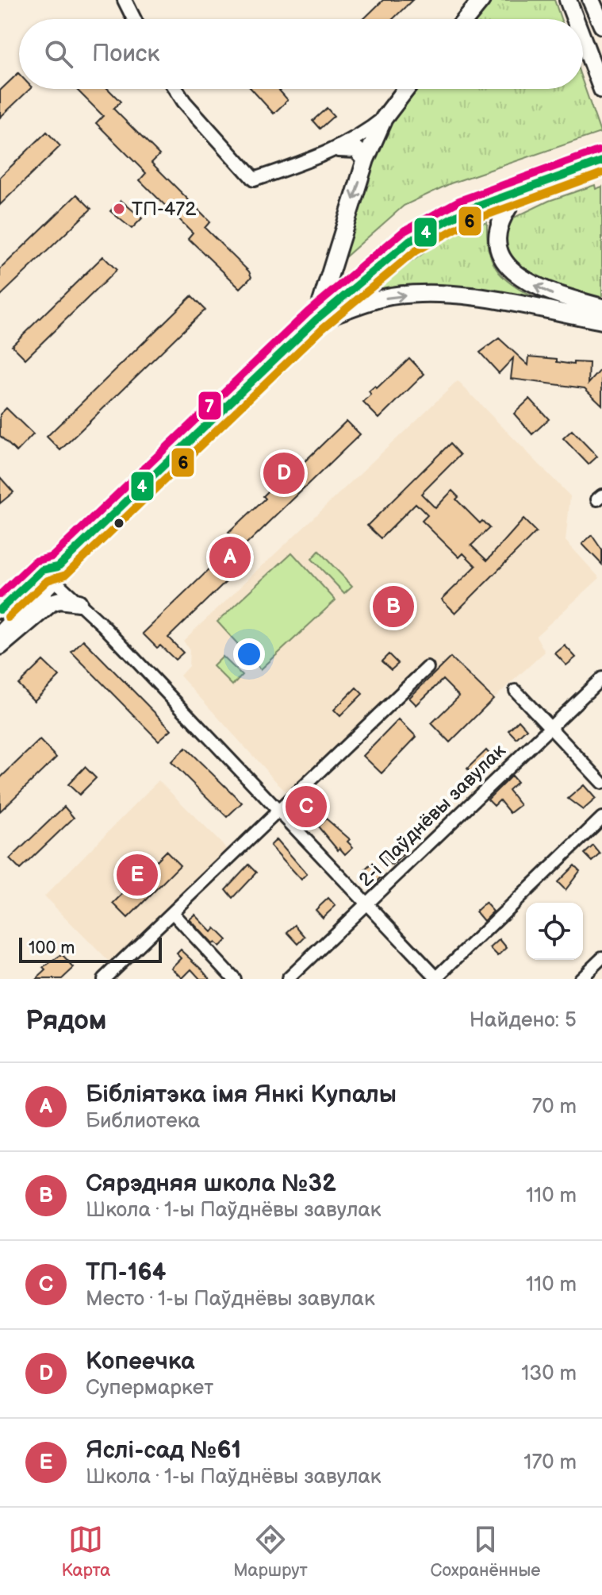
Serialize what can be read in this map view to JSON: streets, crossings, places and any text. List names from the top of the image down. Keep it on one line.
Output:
{"streets":{"street":["2-і Паўднёвы завулак"]},"places":["ТП-472"],"lines":["transit line 7","transit line 4","transit line 6"],"scale_bar":"100 m","page":{"search":"Поиск","pins":["D","A","B","C","E"],"scale":"100 m","heading":["Рядом","Найдено: 5"],"list":[{"mark":"A","name":"Бібліятэка імя Янкі Купалы","note":"Библиотека","value":"70 m"},{"mark":"B","name":"Сярэдняя школа №32","note":"Школа · 1-ы Паўднёвы завулак","value":"110 m"},{"mark":"C","name":"ТП-164","note":"Место · 1-ы Паўднёвы завулак","value":"110 m"},{"mark":"D","name":"Копеечка","note":"Супермаркет","value":"130 m"},{"mark":"E","name":"Яслі-сад №61","note":"Школа · 1-ы Паўднёвы завулак","value":"170 m"}],"nav":["Карта","Маршрут","Сохранённые"]}}
